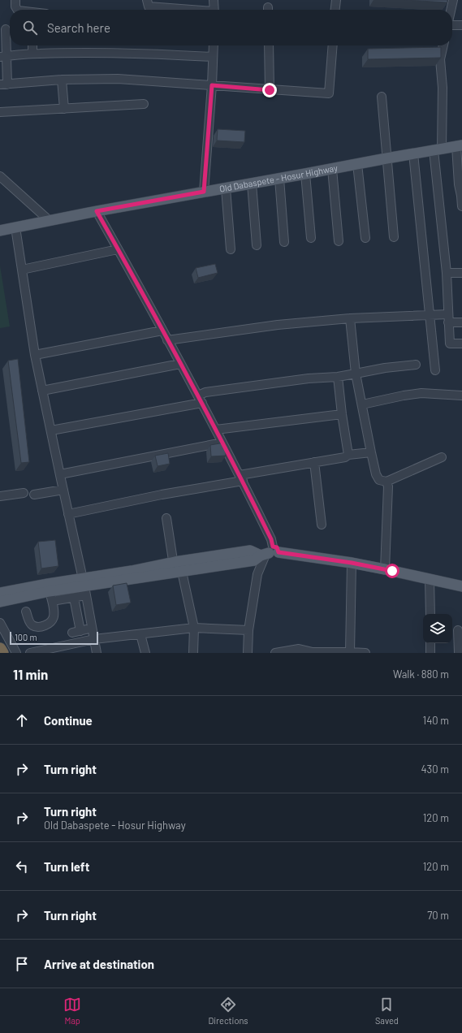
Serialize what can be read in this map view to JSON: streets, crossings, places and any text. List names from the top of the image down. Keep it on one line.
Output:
{"streets":{"main road":["Old Dabaspete - Hosur Highway"]},"scale_bar":"100 m","page":{"search":"Search here","scale":"100 m","heading":["11 min","Walk · 880 m"],"list":[["Continue","140 m"],["Turn right","430 m"],["Turn right","Old Dabaspete - Hosur Highway","120 m"],["Turn left","120 m"],["Turn right","70 m"],"Arrive at destination"],"nav":["Map","Directions","Saved"]}}
